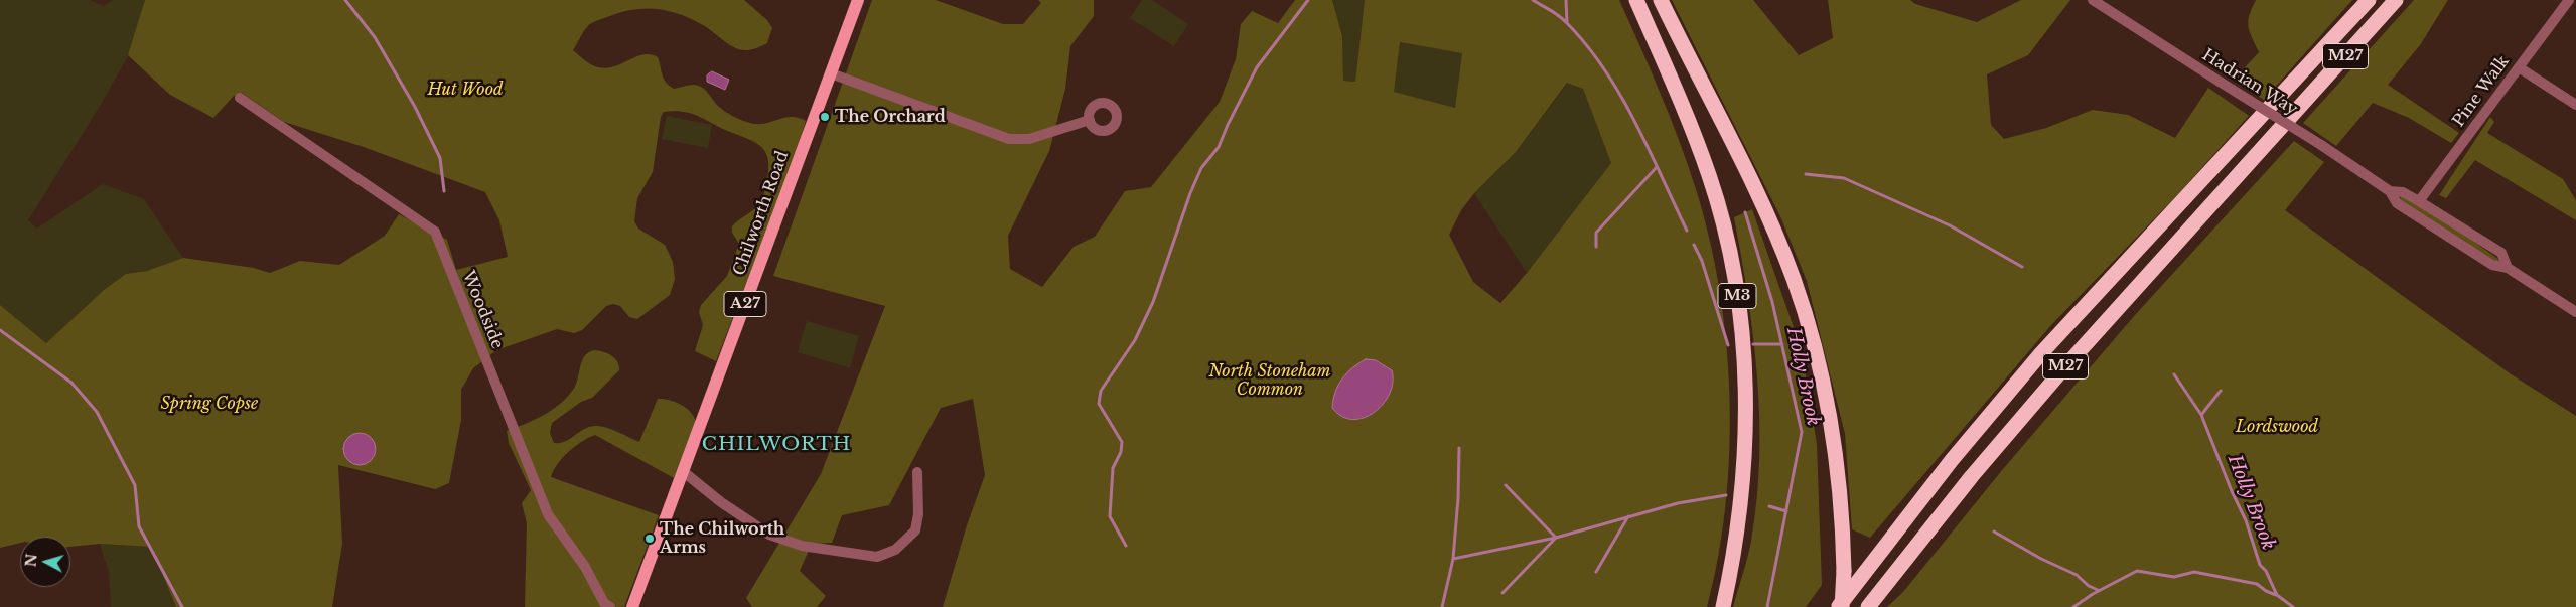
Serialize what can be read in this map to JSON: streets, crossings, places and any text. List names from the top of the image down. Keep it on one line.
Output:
{"streets":{"highway":["M27","M3"],"main road":["Chilworth Road","A27"],"street":["Hadrian Way","Pine Walk","Woodside"]},"crossings":[["Hadrian Way","Pine Walk"]],"districts":["CHILWORTH"],"water":["Holly Brook"],"parks":["Hut Wood","North Stoneham Common","Spring Copse","Lordswood"],"places":["The Orchard","The Chilworth Arms"],"north":"left"}
